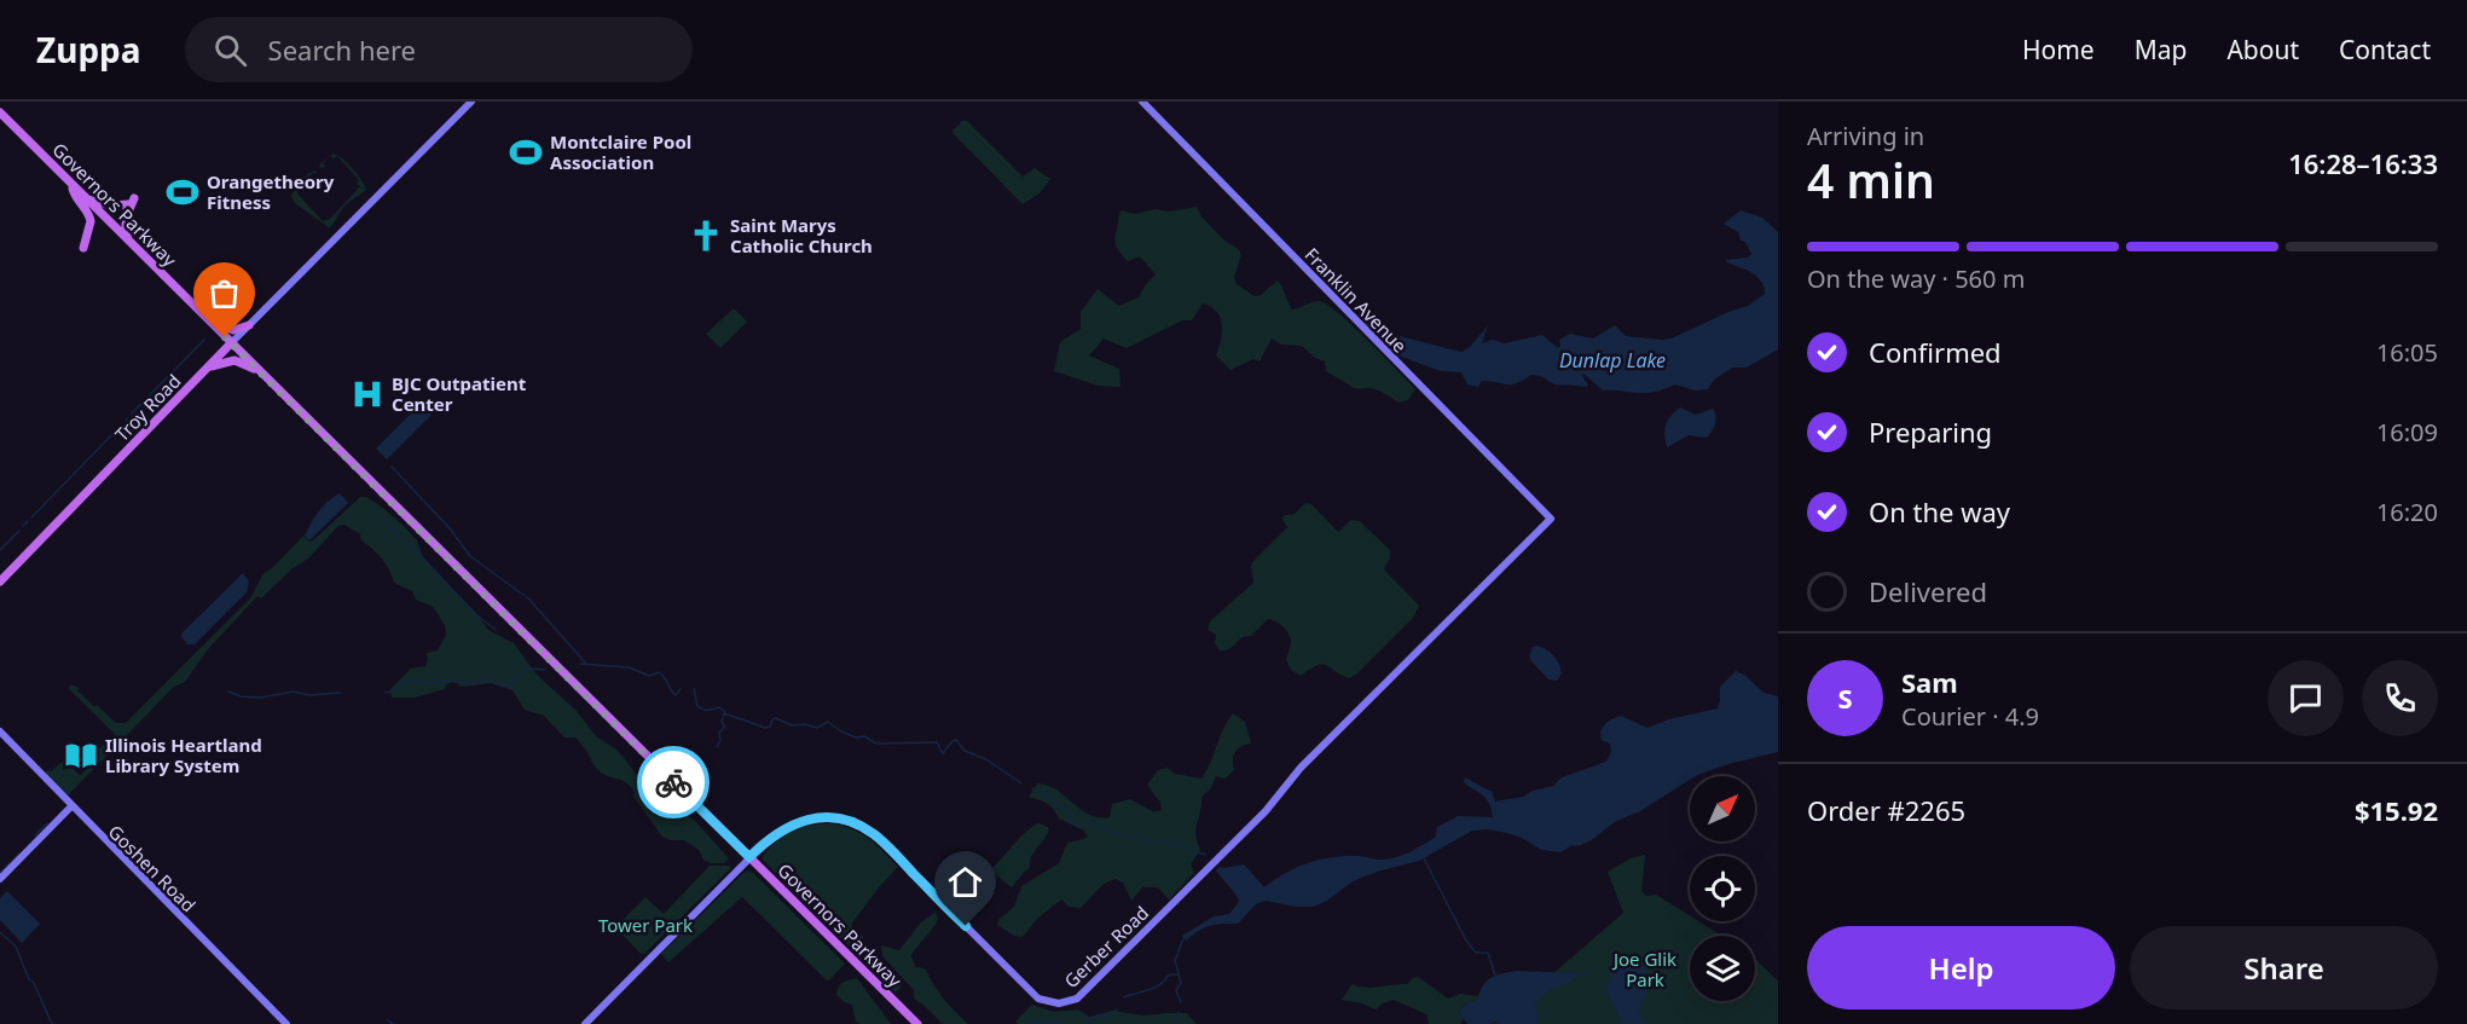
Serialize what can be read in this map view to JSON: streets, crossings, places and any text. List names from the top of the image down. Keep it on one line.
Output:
{"streets":{"main road":["Governors Parkway","Troy Road"],"street":["Franklin Avenue","Goshen Road","Gerber Road"]},"crossings":[["Governors Parkway","Troy Road"],["Governors Parkway","Gerber Road"],["Franklin Avenue","Gerber Road"]],"water":["Dunlap Lake"],"parks":["Tower Park","Joe Glik Park"],"places":{"sports":["Montclaire Pool Association","Orangetheory Fitness"],"church":["Saint Marys Catholic Church"],"hospital":["BJC Outpatient Center"],"library":["Illinois Heartland Library System"]},"north":"top right","page":{"header":"Zuppa","search":"Search here","nav":["Home","Map","About","Contact"],"heading":["4 min","Arriving in","16:28–16:33"],"panel":["Sam","Courier · 4.9","Order #2265","$15.92"],"bar":"On the way · 560 m","list":[["Confirmed","16:05"],["Preparing","16:09"],["On the way","16:20"],"Delivered"],"round":"S","buttons":["Help","Share"]}}
